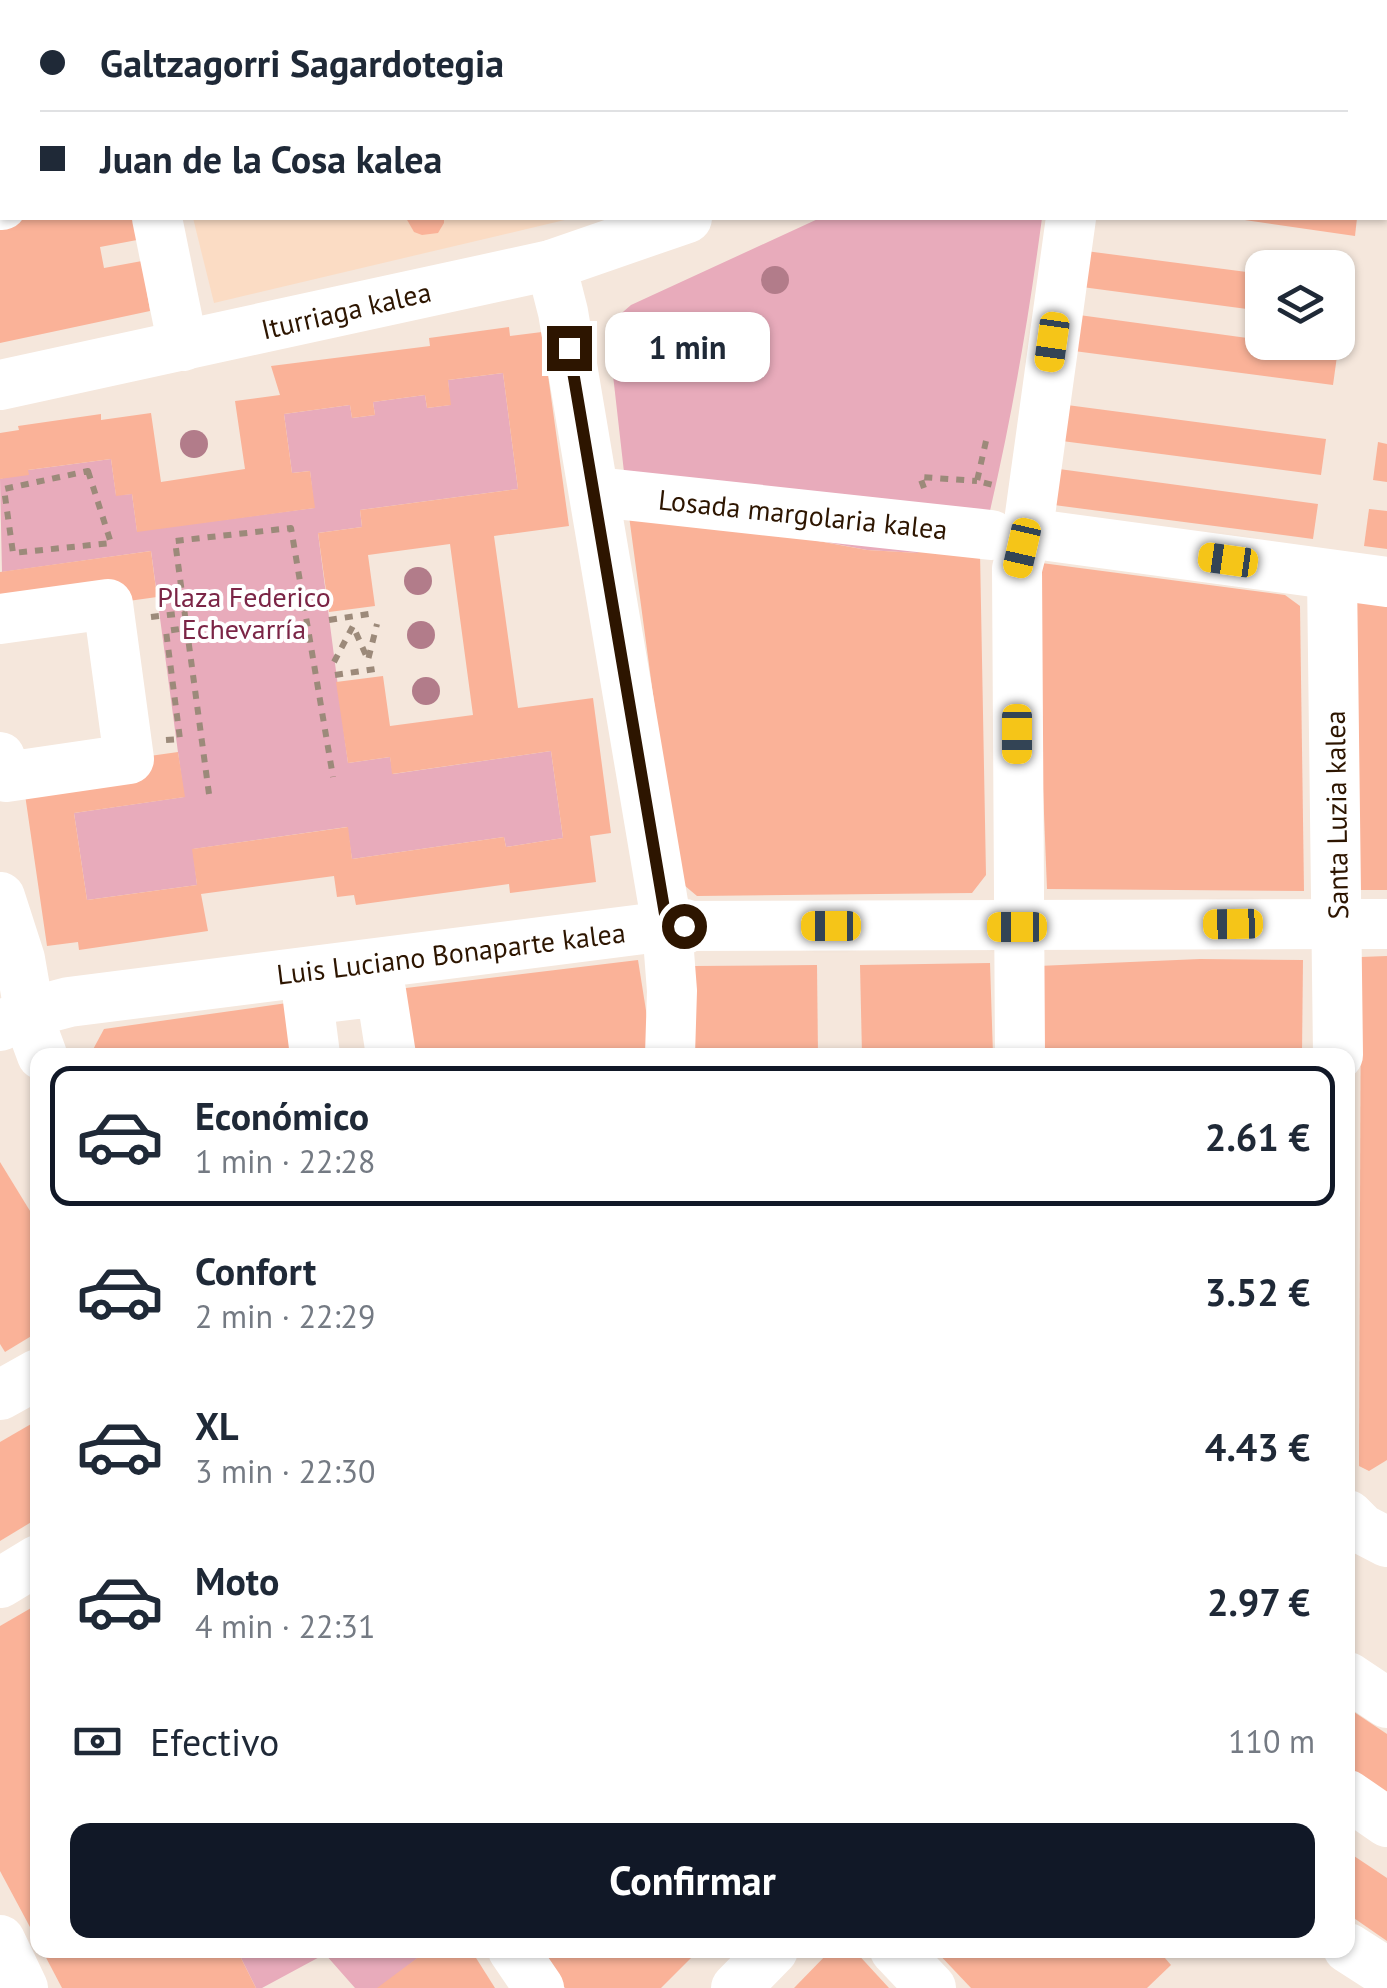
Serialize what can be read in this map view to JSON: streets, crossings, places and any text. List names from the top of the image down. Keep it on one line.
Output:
{"streets":{"street":["Iturriaga kalea","Losada margolaria kalea","Santa Luzia kalea","Luis Luciano Bonaparte kalea"]},"crossings":[["Losada margolaria kalea","Santa Luzia kalea"],["Santa Luzia kalea","Luis Luciano Bonaparte kalea"]],"parks":["Plaza Federico Echevarría"],"page":{"banner":["Galtzagorri Sagardotegia","Juan de la Cosa kalea"],"bubble":"1 min","list":[{"name":"Económico","note":"1 min · 22:28","value":"2.61 €"},{"name":"Confort","note":"2 min · 22:29","value":"3.52 €"},{"name":"XL","note":"3 min · 22:30","value":"4.43 €"},{"name":"Moto","note":"4 min · 22:31","value":"2.97 €"}],"pay":["Efectivo","110 m"],"buttons":"Confirmar"}}
